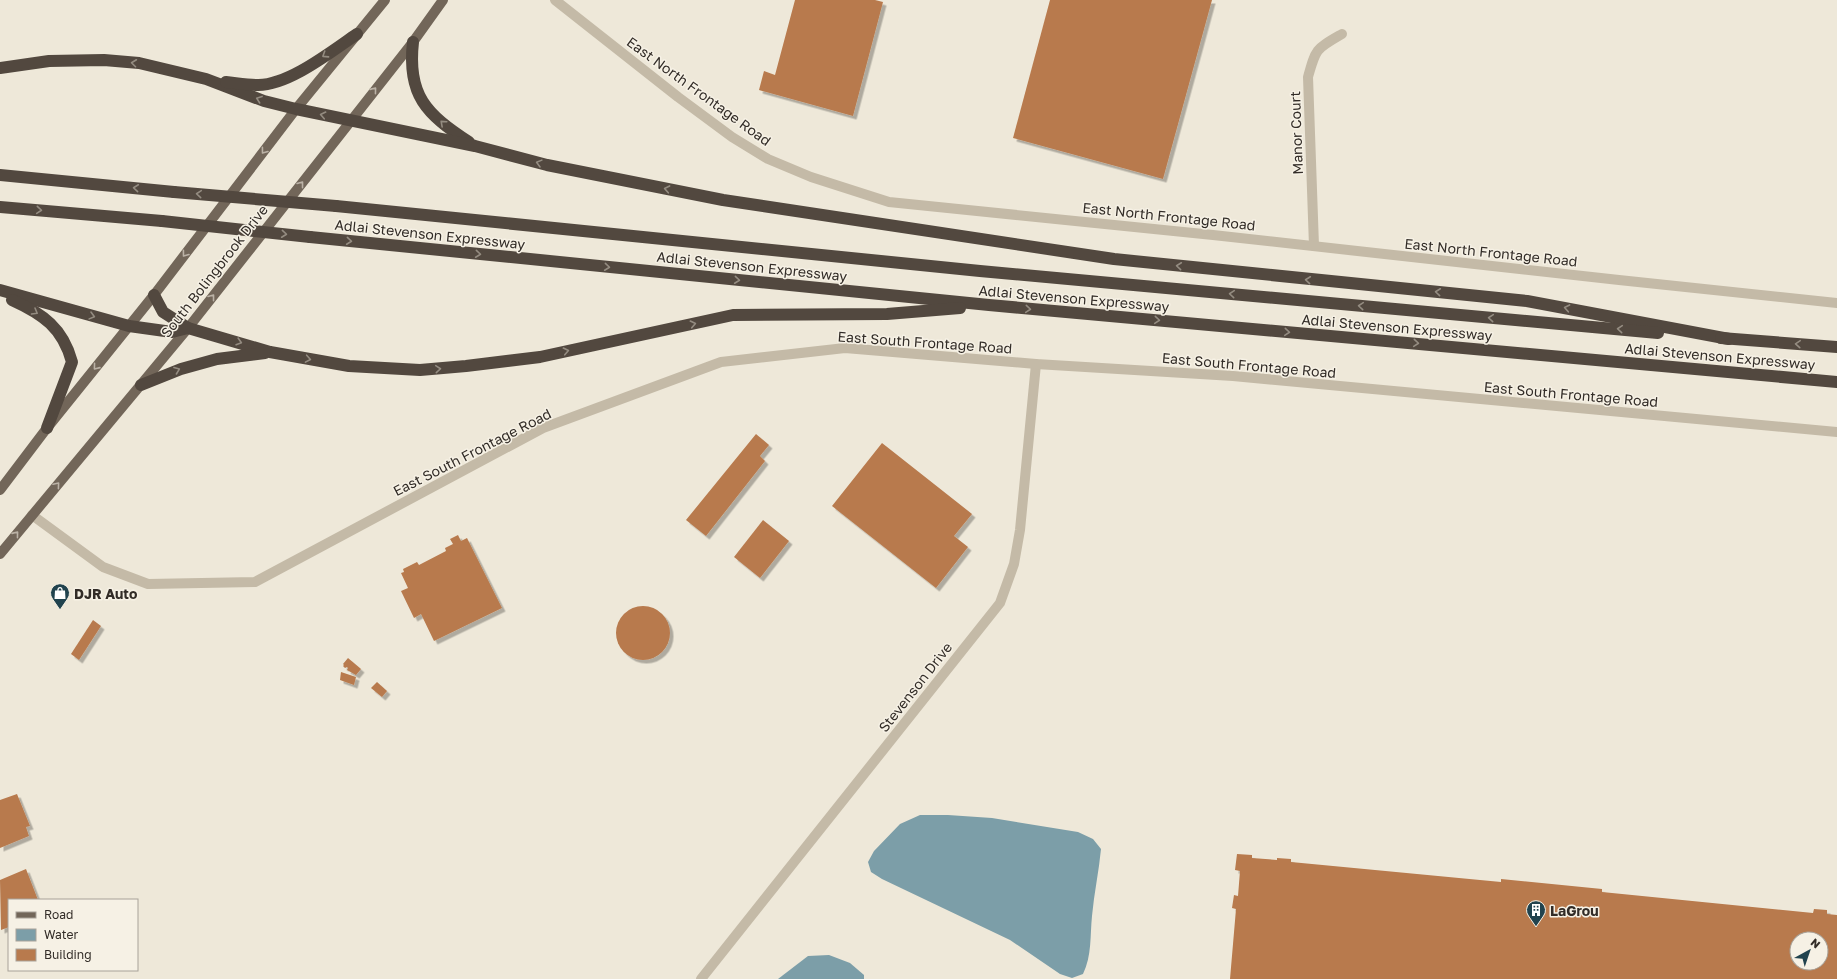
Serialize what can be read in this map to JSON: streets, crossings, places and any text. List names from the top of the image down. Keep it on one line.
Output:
{"streets":{"highway":["Adlai Stevenson Expressway"],"main road":["South Bolingbrook Drive"],"street":["East North Frontage Road","Manor Court","East South Frontage Road","Stevenson Drive"]},"crossings":[["East North Frontage Road","Manor Court"],["South Bolingbrook Drive","East South Frontage Road"],["East South Frontage Road","Stevenson Drive"]],"places":{"shop":["DJR Auto"],"building":["LaGrou"]},"legend":["Road","Water","Building"],"north":"top right"}
